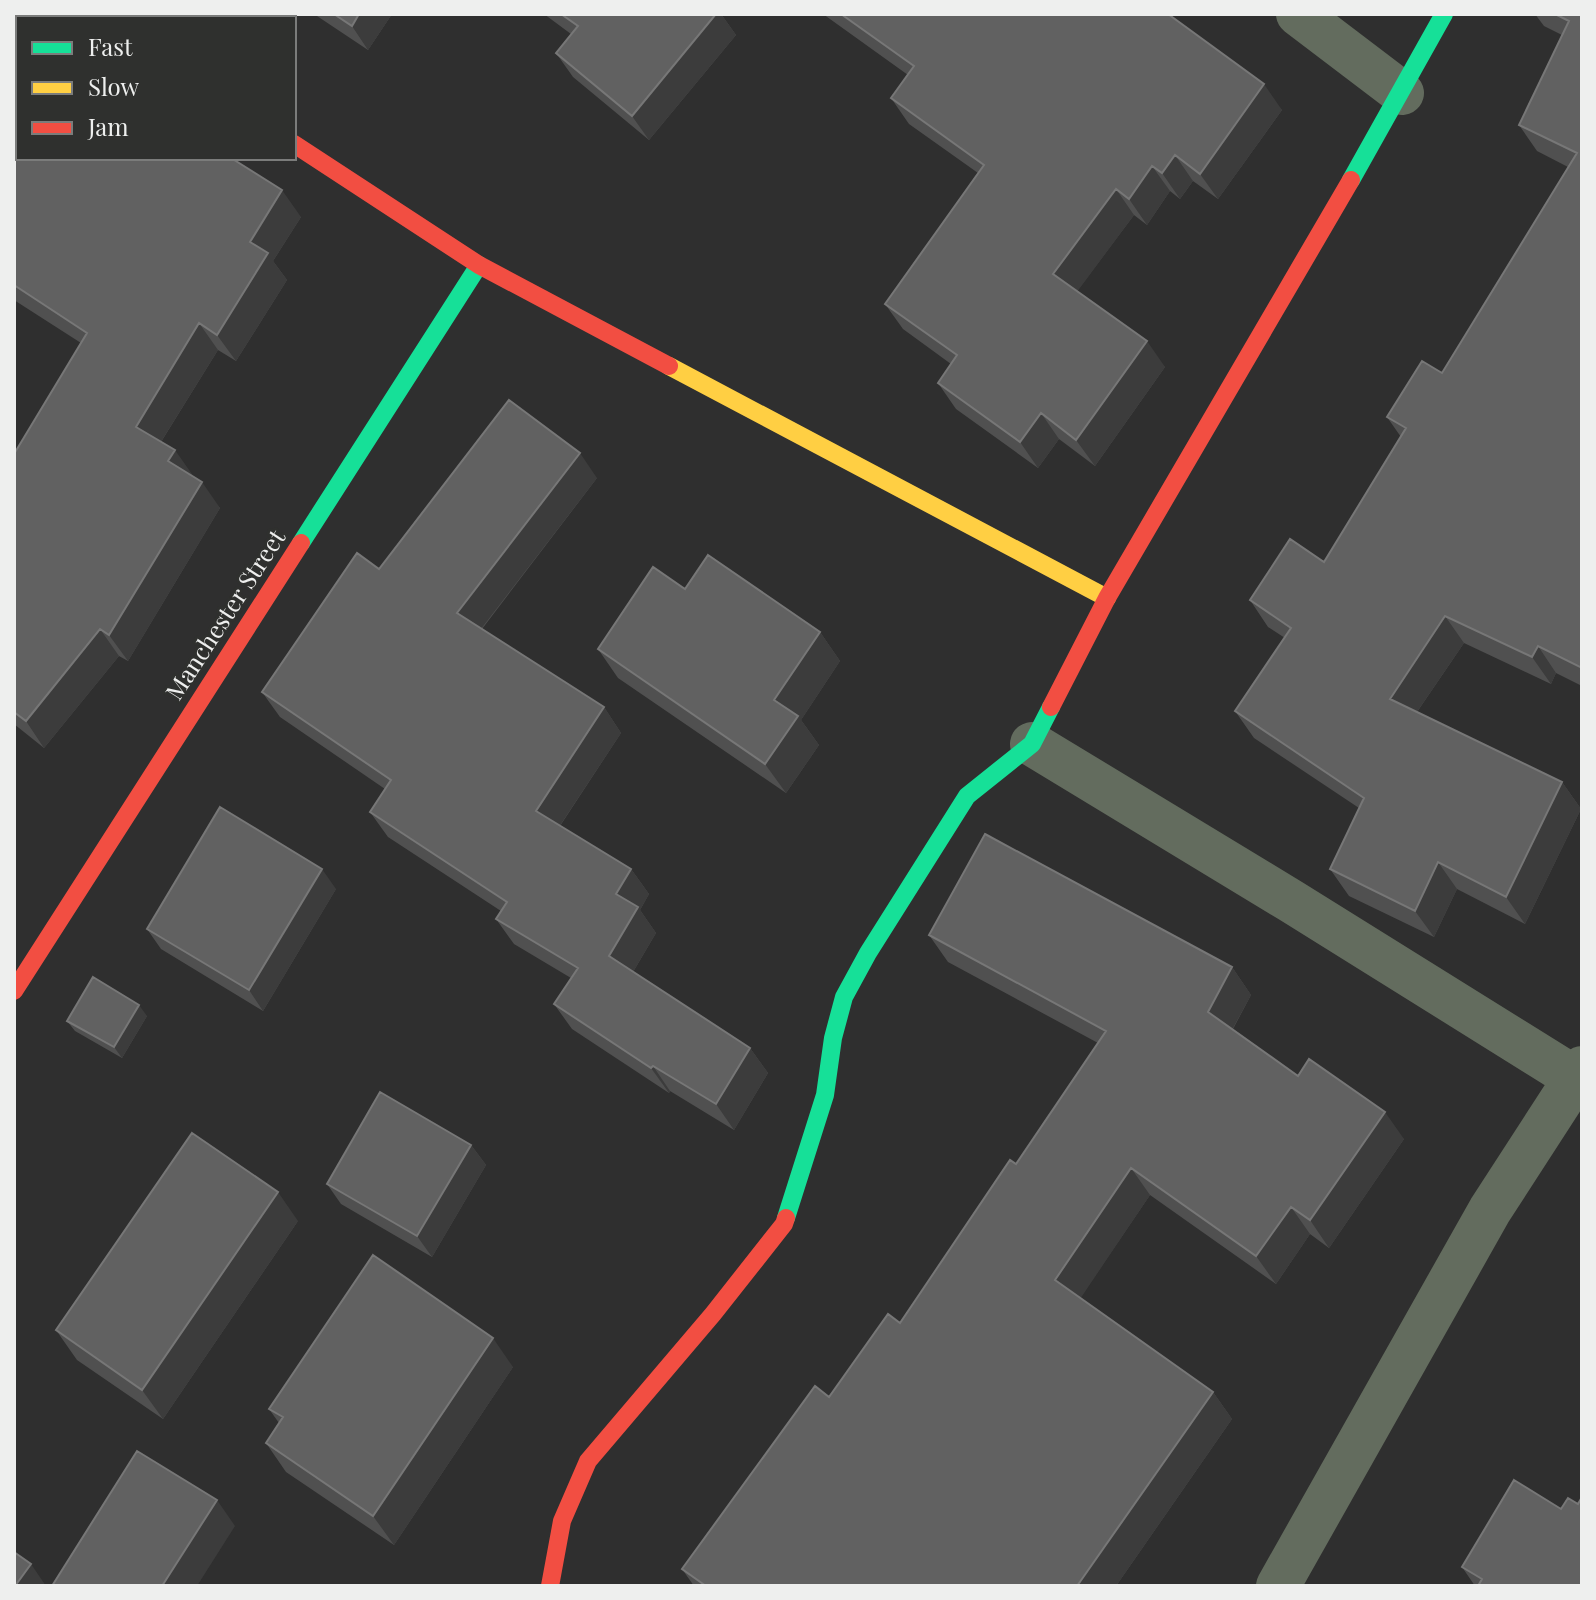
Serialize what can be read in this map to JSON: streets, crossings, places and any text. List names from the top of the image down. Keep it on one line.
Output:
{"streets":{"street":["Manchester Street"]},"legend":["Fast","Slow","Jam"]}
